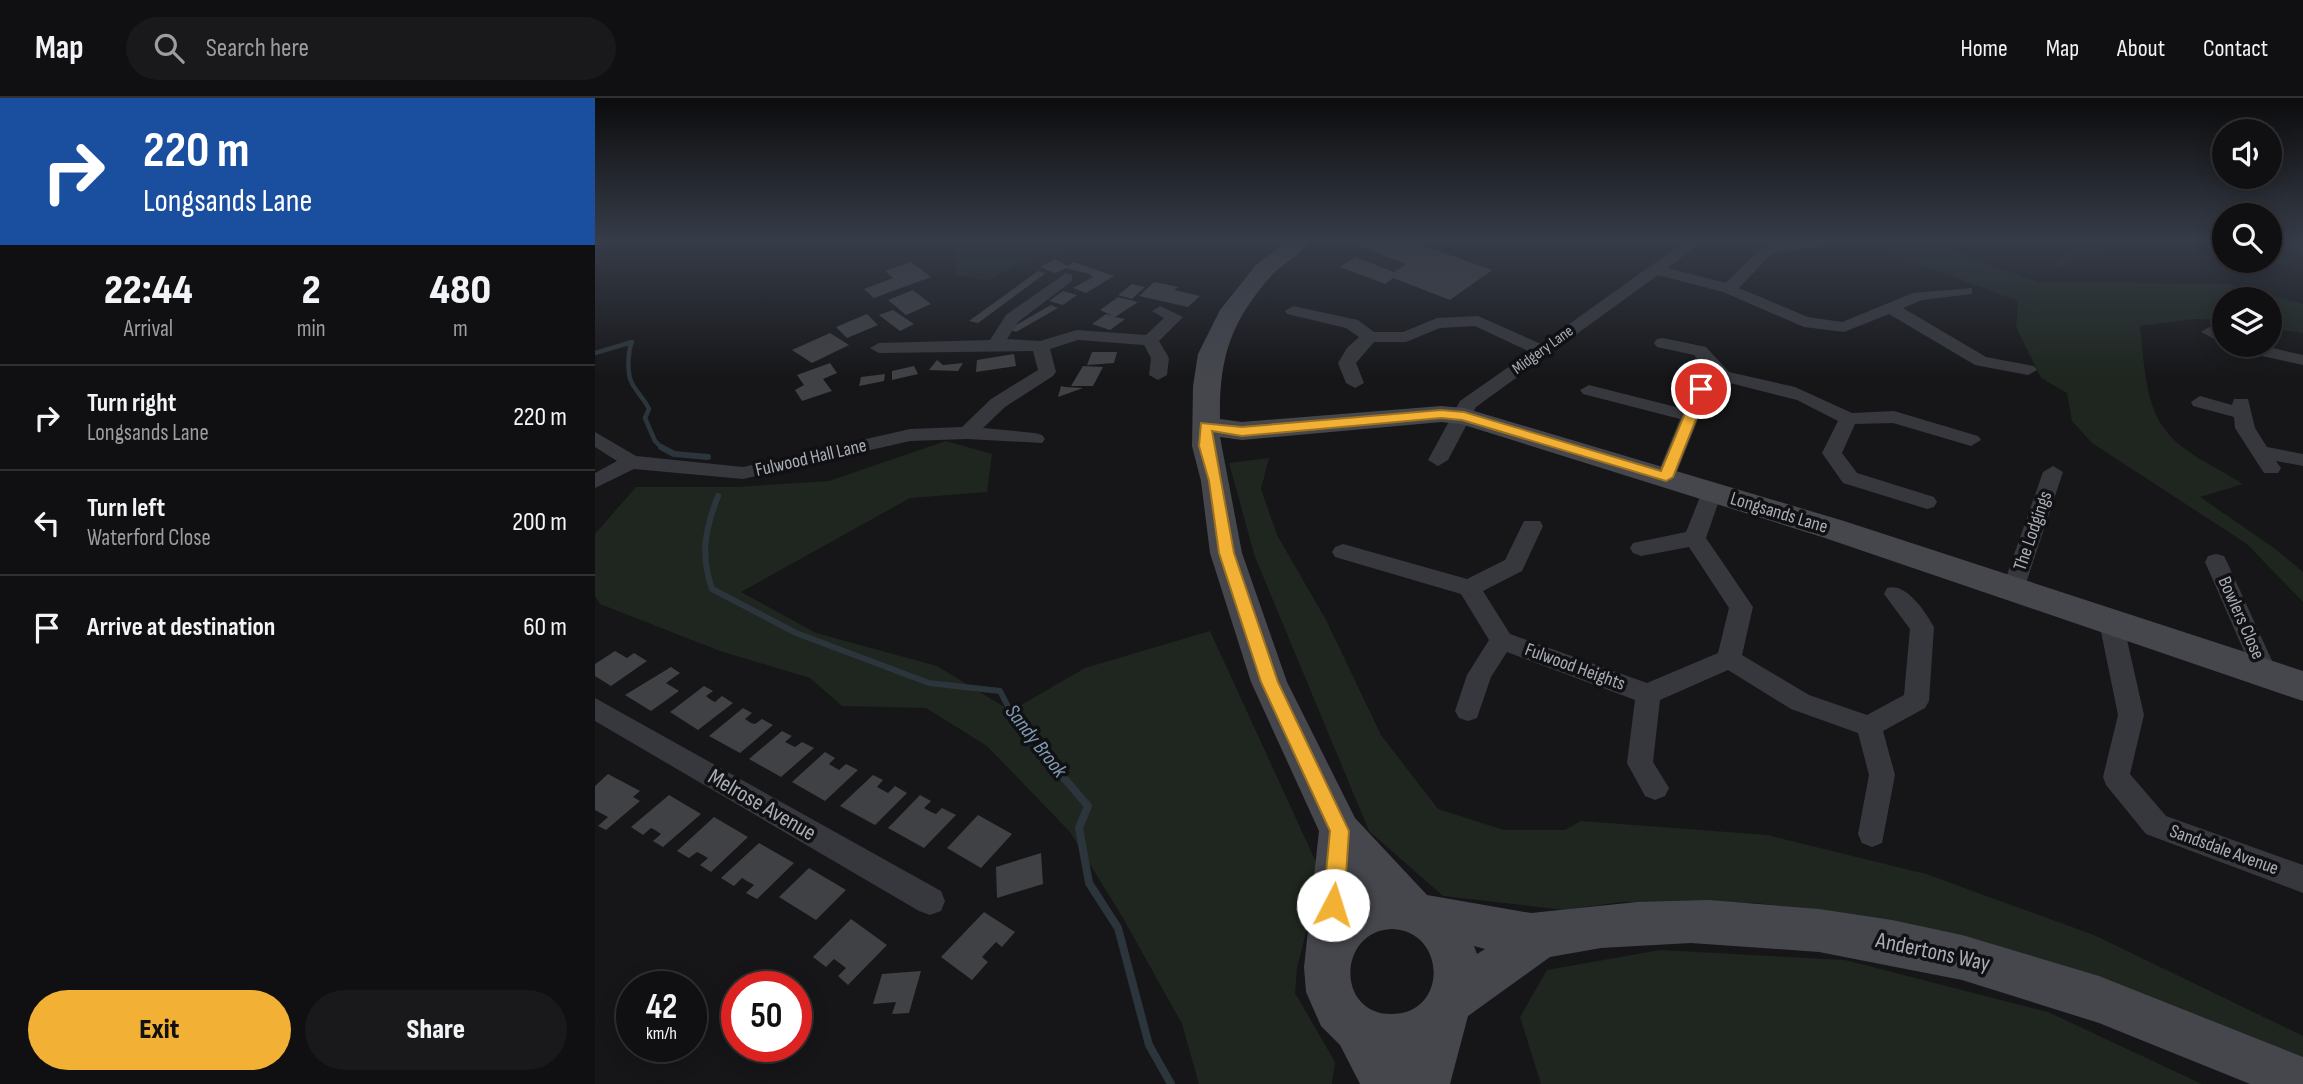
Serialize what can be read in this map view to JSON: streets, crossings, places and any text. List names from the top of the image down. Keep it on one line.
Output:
{"streets":{"main road":["Longsands Lane","Andertons Way"],"street":["Midgery Lane","Fulwood Hall Lane","The Lodgings","Bowlers Close","Fulwood Heights","Melrose Avenue","Sandsdale Avenue"]},"crossings":[["Midgery Lane","Longsands Lane"],["Longsands Lane","The Lodgings"],["Longsands Lane","Bowlers Close"],["Longsands Lane","Sandsdale Avenue"]],"water":["Sandy Brook"],"page":{"header":"Map","search":"Search here","nav":["Home","Map","About","Contact"],"turn":["220 m","Longsands Lane"],"eta":["22:44","Arrival","2","min","480","m"],"list":[{"name":"Turn right","note":"Longsands Lane","value":"220 m"},{"name":"Turn left","note":"Waterford Close","value":"200 m"},{"name":"Arrive at destination","value":"60 m"}],"speed":"42 km/h","limit":"50","buttons":["Exit","Share"]}}
